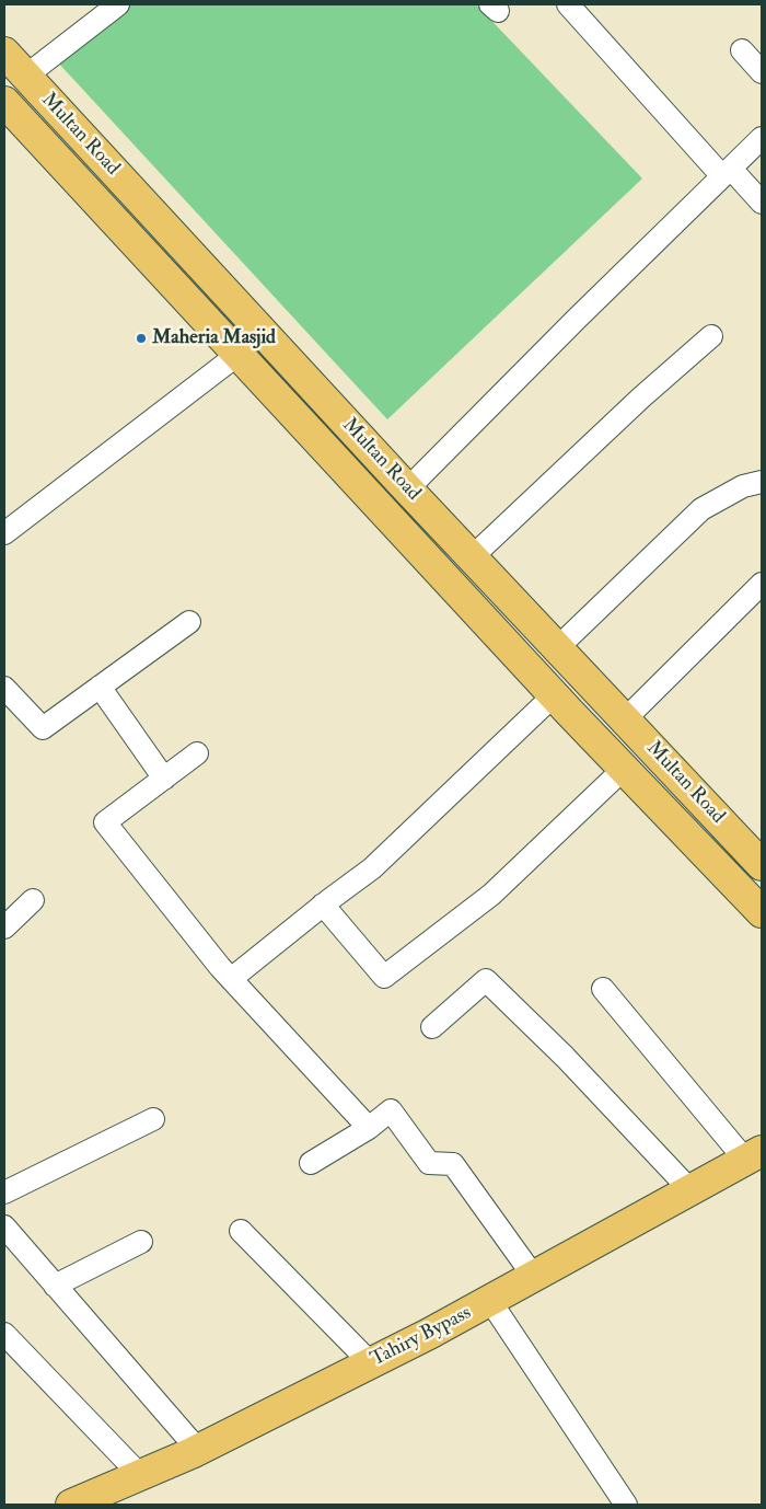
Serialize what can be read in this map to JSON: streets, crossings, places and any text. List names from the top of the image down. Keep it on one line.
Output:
{"streets":{"main road":["Multan Road","Tahiry Bypass"]},"places":["Maheria Masjid"]}
